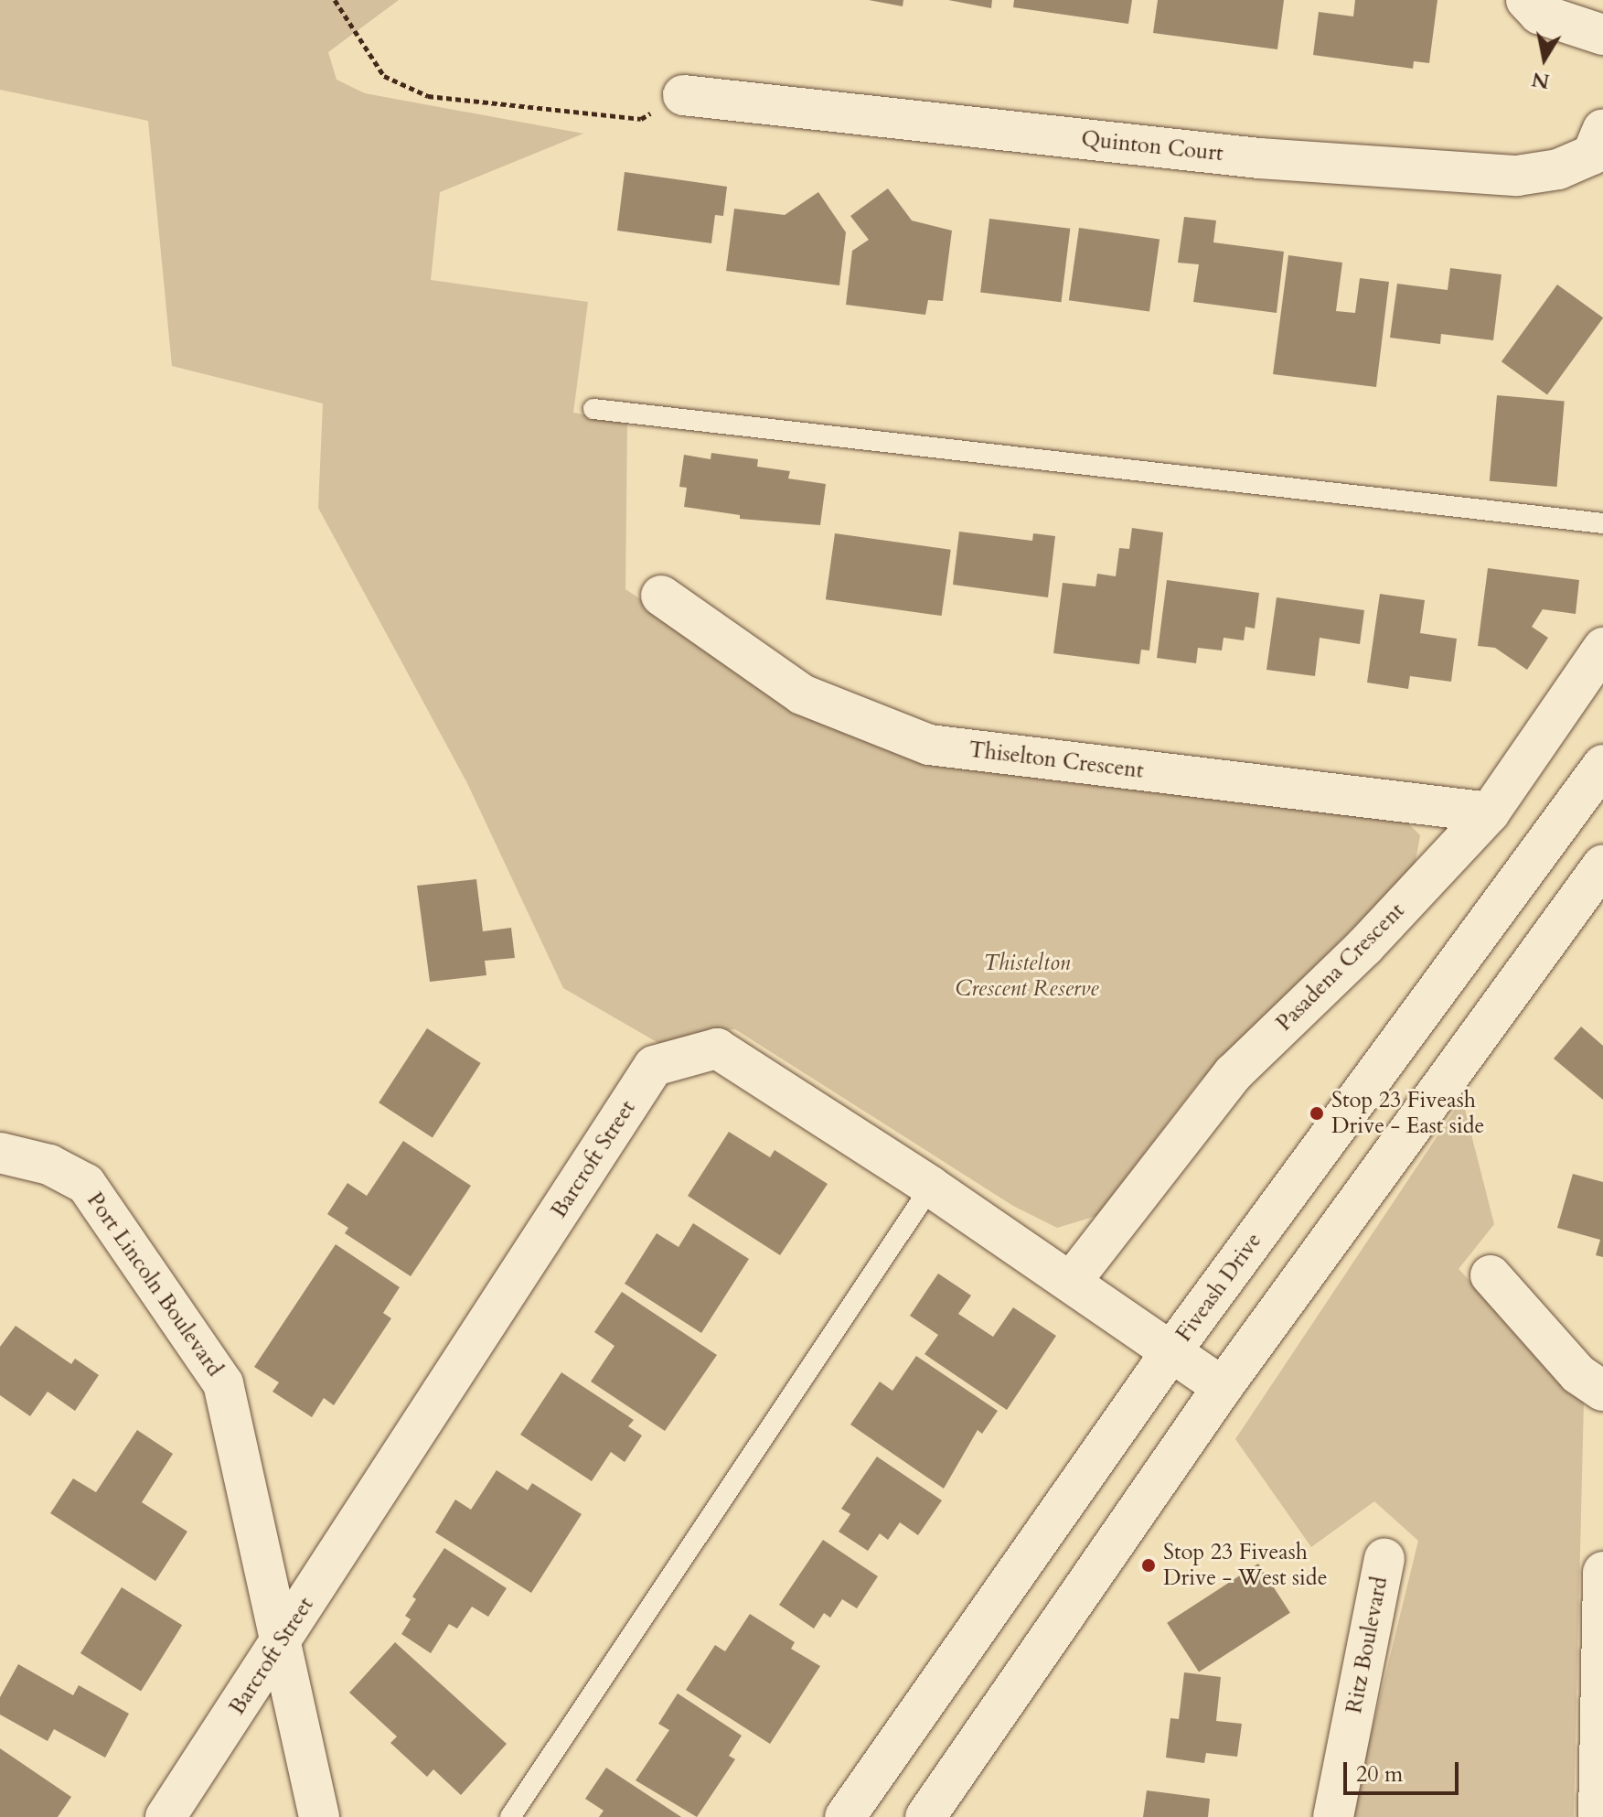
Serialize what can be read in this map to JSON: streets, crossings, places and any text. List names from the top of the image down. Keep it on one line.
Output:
{"streets":{"street":["Quinton Court","Thiselton Crescent","Pasadena Crescent","Barcroft Street","Port Lincoln Boulevard","Fiveash Drive","Ritz Boulevard"]},"crossings":[["Thiselton Crescent","Pasadena Crescent"],["Pasadena Crescent","Barcroft Street"],["Barcroft Street","Port Lincoln Boulevard"],["Barcroft Street","Fiveash Drive"]],"parks":["Thistelton Crescent Reserve"],"places":["Stop 23 Fiveash Drive - East side","Stop 23 Fiveash Drive - West side"],"scale_bar":"20 m","north":"bottom"}
